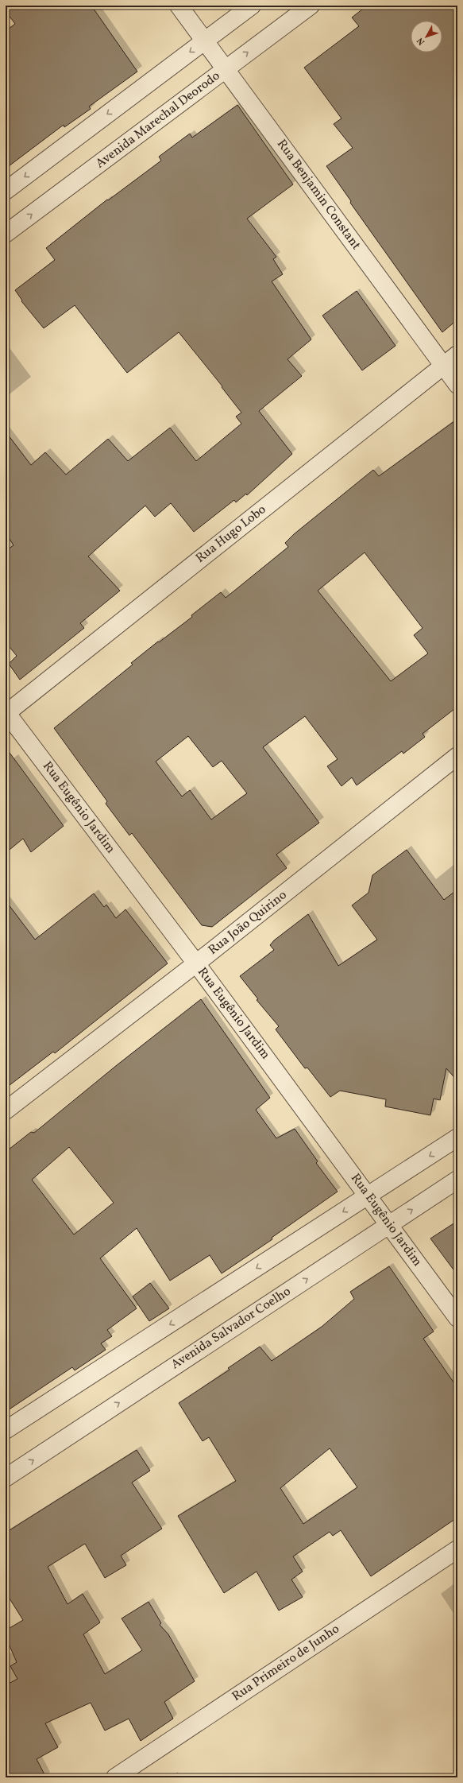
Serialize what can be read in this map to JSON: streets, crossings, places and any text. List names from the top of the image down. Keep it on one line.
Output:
{"streets":{"street":["Avenida Marechal Deorodo","Rua Benjamin Constant","Rua Hugo Lobo","Rua Eugênio Jardim","Rua João Quirino","Avenida Salvador Coelho","Rua Primeiro de Junho"]},"crossings":[["Avenida Marechal Deorodo","Rua Benjamin Constant"],["Rua Benjamin Constant","Rua Hugo Lobo"],["Rua Hugo Lobo","Rua Eugênio Jardim"],["Rua Eugênio Jardim","Rua João Quirino"],["Rua Eugênio Jardim","Avenida Salvador Coelho"]],"north":"bottom left"}
